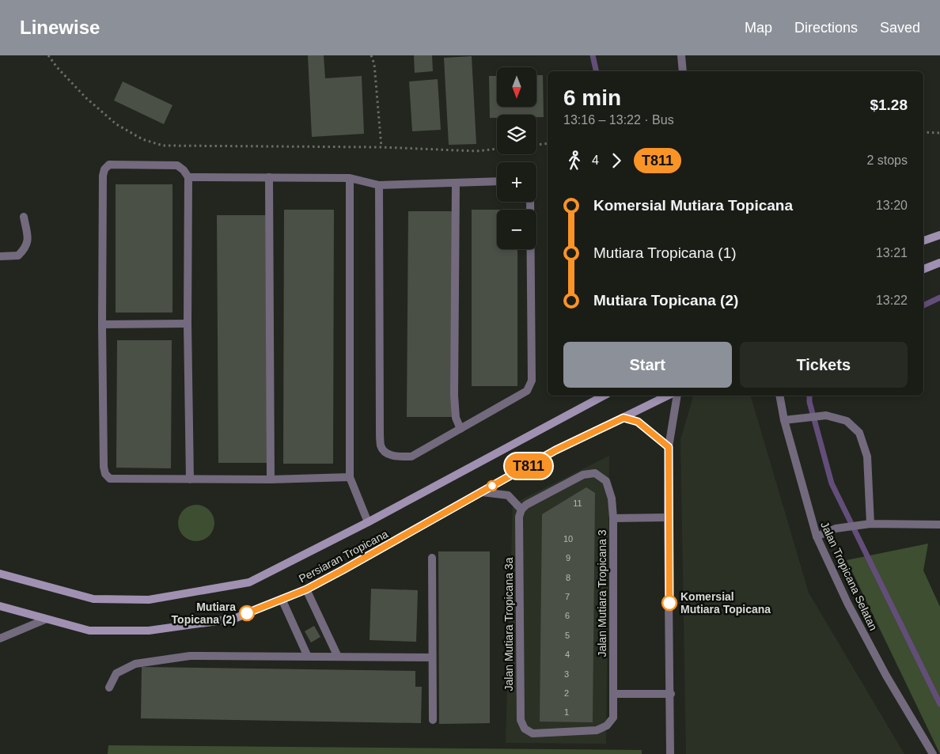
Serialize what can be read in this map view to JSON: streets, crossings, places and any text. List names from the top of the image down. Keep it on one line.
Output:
{"streets":{"main road":["Persiaran Tropicana"],"street":["Jalan Tropicana Selatan","Jalan Mutiara Tropicana 3","Jalan Mutiara Tropicana 3a"]},"crossings":[["Jalan Mutiara Tropicana 3","Jalan Mutiara Tropicana 3a"]],"places":["Komersial Mutiara Topicana","Mutiara Topicana (2)"],"lines":["bus line T811"],"house_numbers":["11","10","9","8","7","6","5","4","3","2","1"],"north":"bottom","page":{"header":"Linewise","nav":["Map","Directions","Saved"],"on_map":"T811","map_buttons":["+","−"],"heading":["6 min","13:16 – 13:22 · Bus","$1.28"],"legs":["4","T811","2 stops"],"list":[{"name":"Komersial Mutiara Topicana","value":"13:20"},{"name":"Mutiara Tropicana (1)","value":"13:21"},{"name":"Mutiara Topicana (2)","value":"13:22"}],"buttons":["Start","Tickets"]}}
